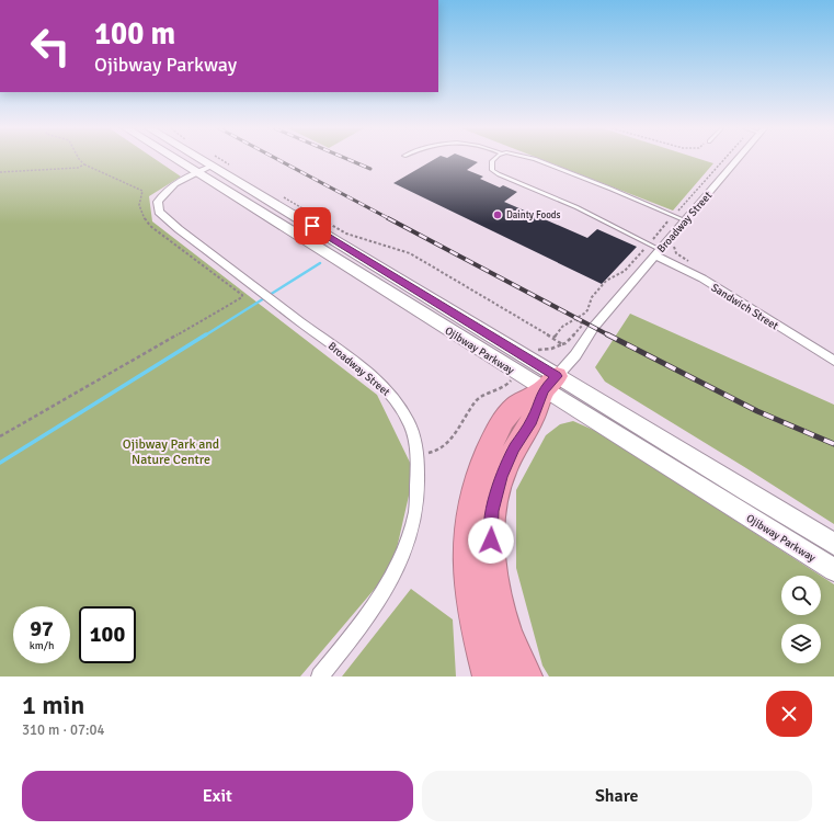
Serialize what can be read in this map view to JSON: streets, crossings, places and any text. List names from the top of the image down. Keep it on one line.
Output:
{"streets":{"main road":["Ojibway Parkway"],"street":["Broadway Street","Sandwich Street"]},"crossings":[["Broadway Street","Sandwich Street"],["Broadway Street","Ojibway Parkway"]],"parks":["Ojibway Park and Nature Centre"],"places":["Dainty Foods"],"page":{"turn":["100 m","Ojibway Parkway"],"speed":"97 km/h","limit":"100","heading":["1 min","310 m · 07:04"],"buttons":["Exit","Share"]}}
